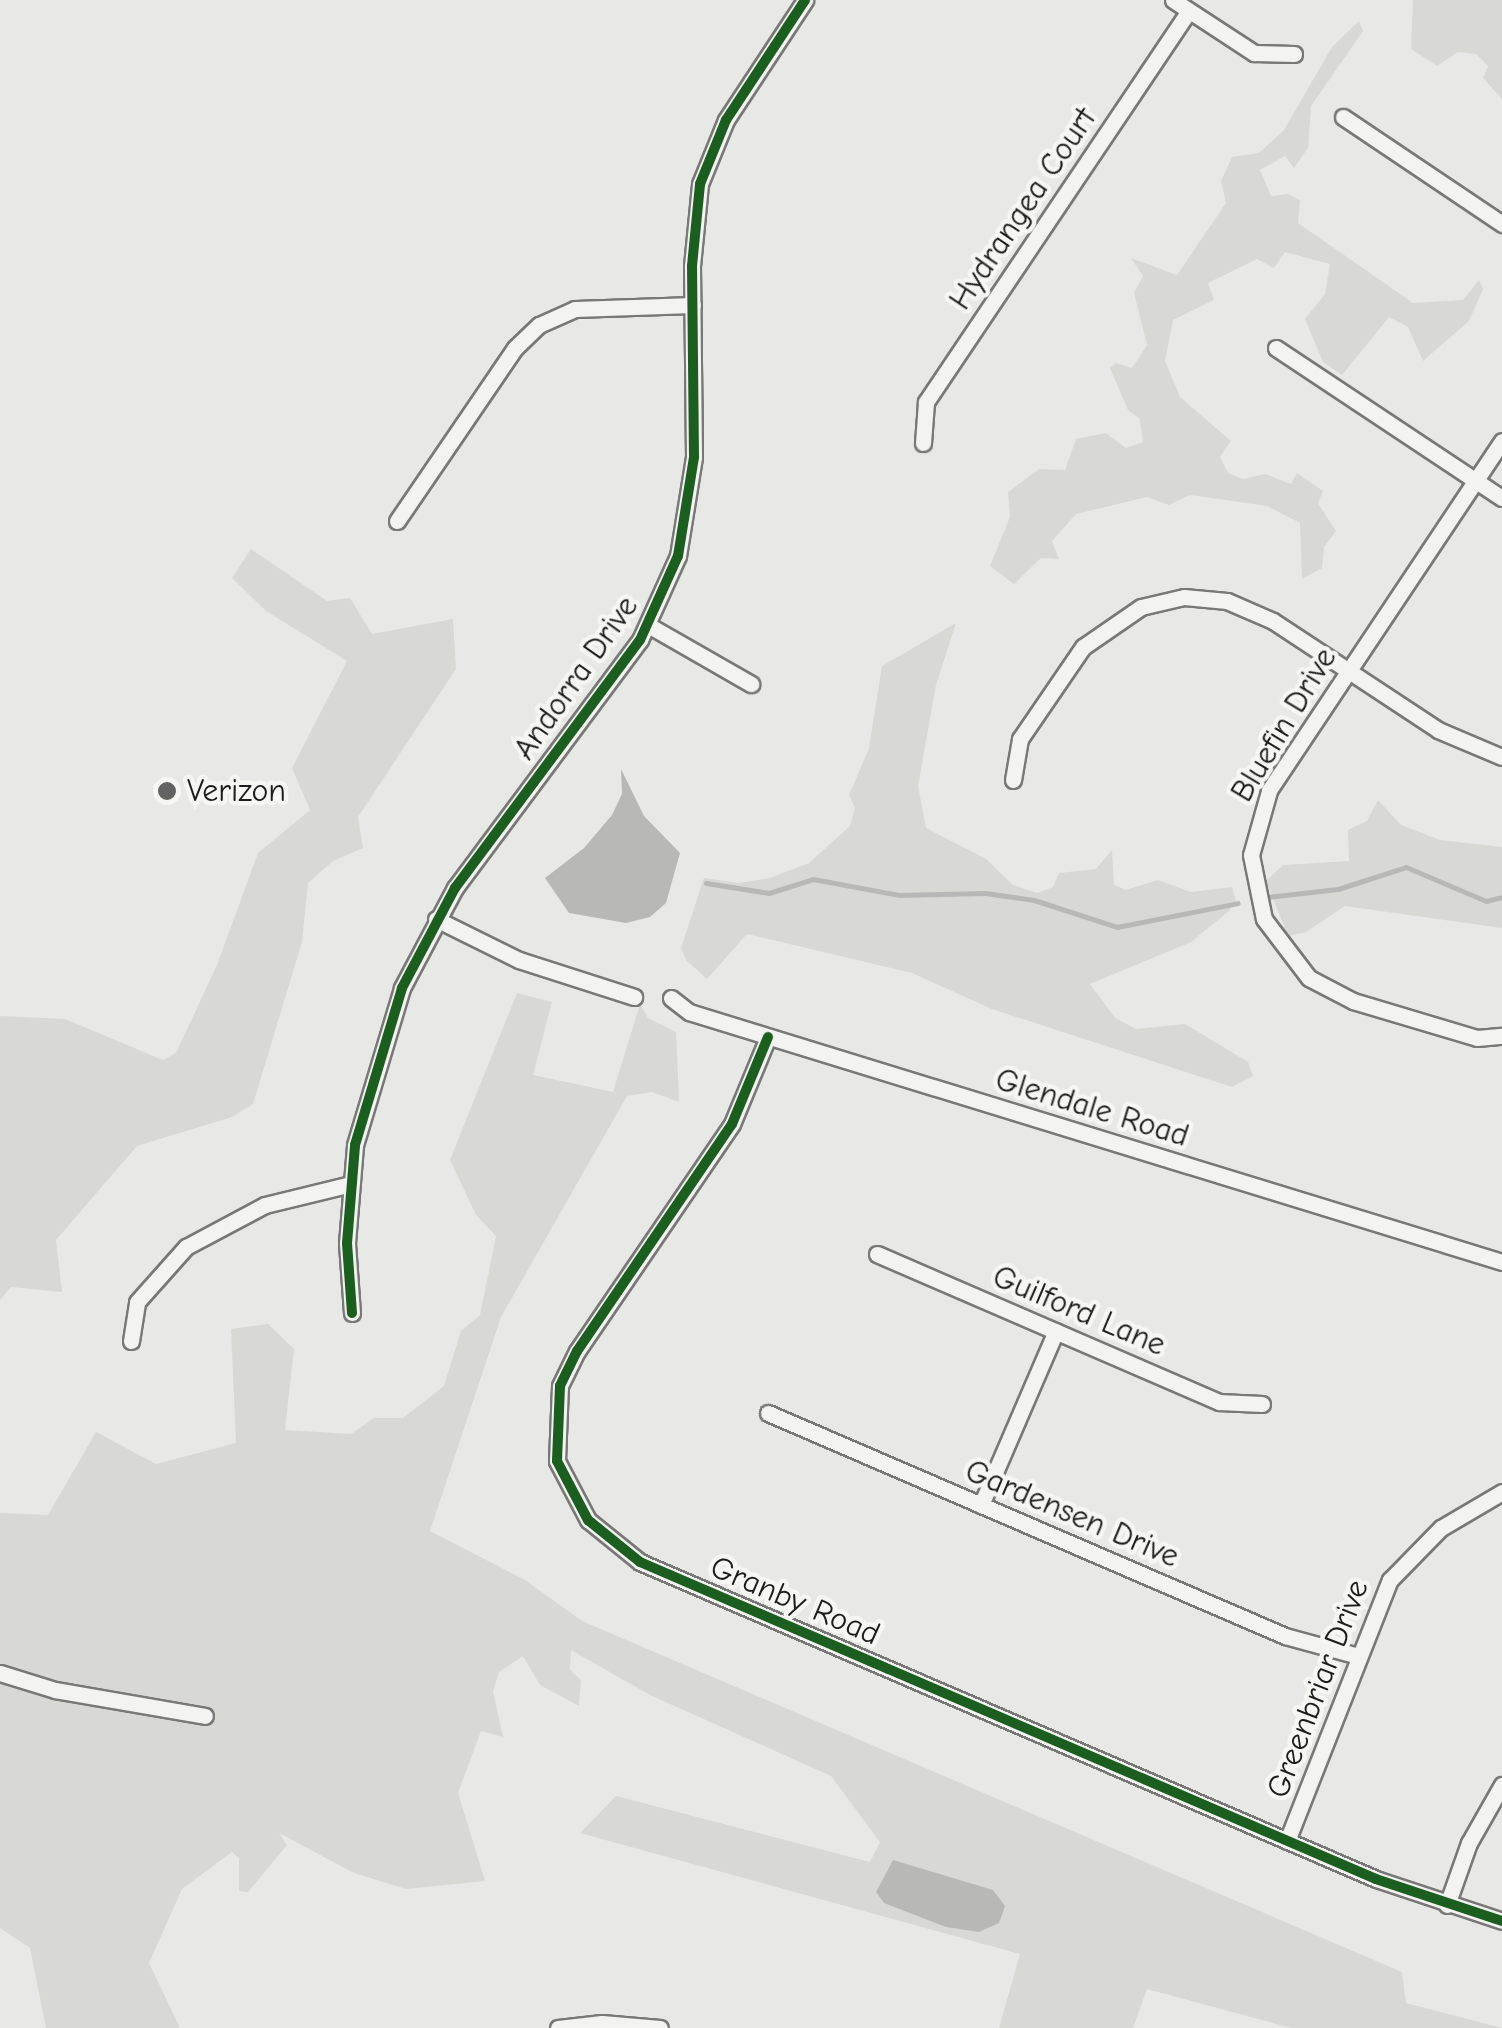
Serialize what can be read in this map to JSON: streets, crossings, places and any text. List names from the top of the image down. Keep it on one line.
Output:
{"streets":{"street":["Hydrangea Court","Andorra Drive","Bluefin Drive","Glendale Road","Guilford Lane","Gardensen Drive","Granby Road","Greenbriar Drive"]},"crossings":[["Glendale Road","Granby Road"],["Gardensen Drive","Greenbriar Drive"],["Granby Road","Greenbriar Drive"]],"places":["Verizon"]}
